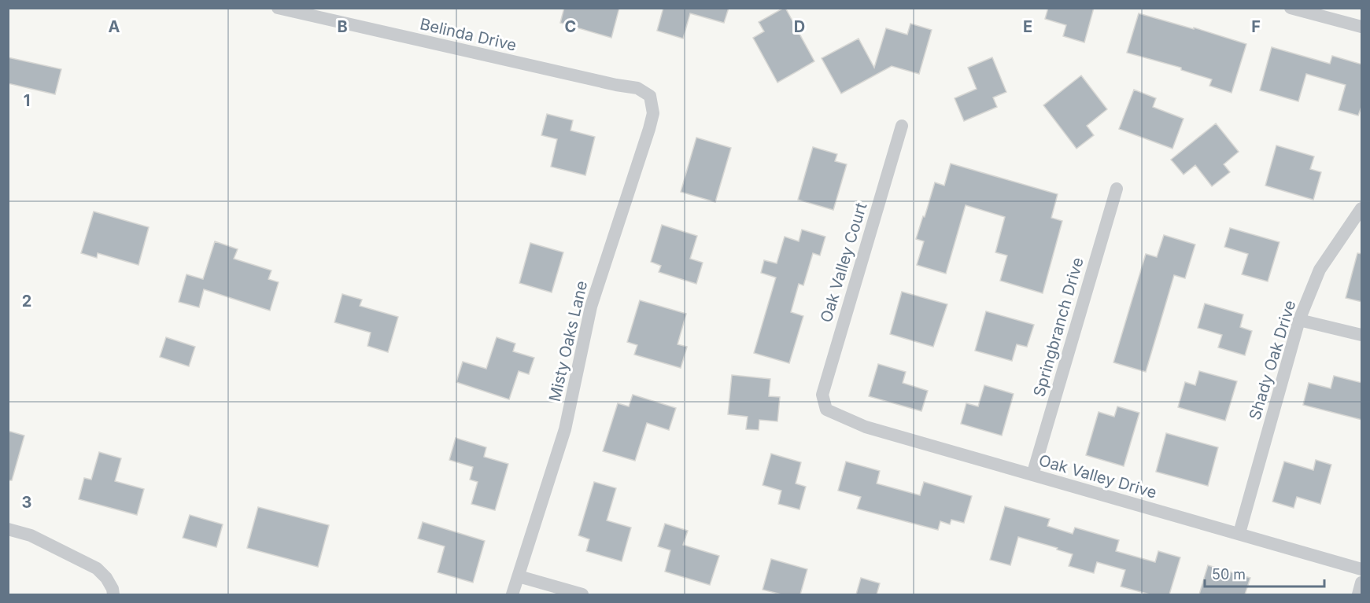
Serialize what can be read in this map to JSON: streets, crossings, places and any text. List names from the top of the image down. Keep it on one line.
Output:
{"streets":{"street":["Belinda Drive","Oak Valley Court","Springbranch Drive","Misty Oaks Lane","Shady Oak Drive","Oak Valley Drive"]},"crossings":[["Belinda Drive","Misty Oaks Lane"],["Oak Valley Court","Oak Valley Drive"],["Springbranch Drive","Oak Valley Drive"],["Shady Oak Drive","Oak Valley Drive"]],"scale_bar":"50 m","grid":{"columns":["A","B","C","D","E","F"],"rows":["1","2","3"]}}
